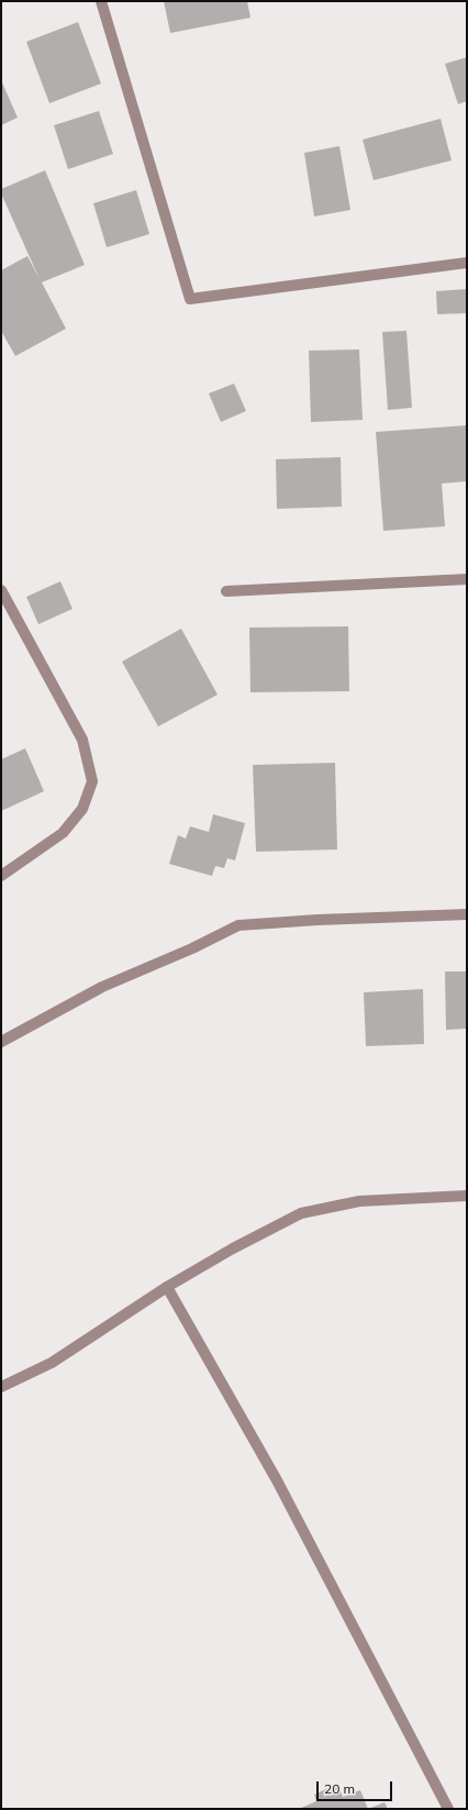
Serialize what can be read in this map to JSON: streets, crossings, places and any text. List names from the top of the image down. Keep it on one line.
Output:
{"scale_bar":"20 m"}
